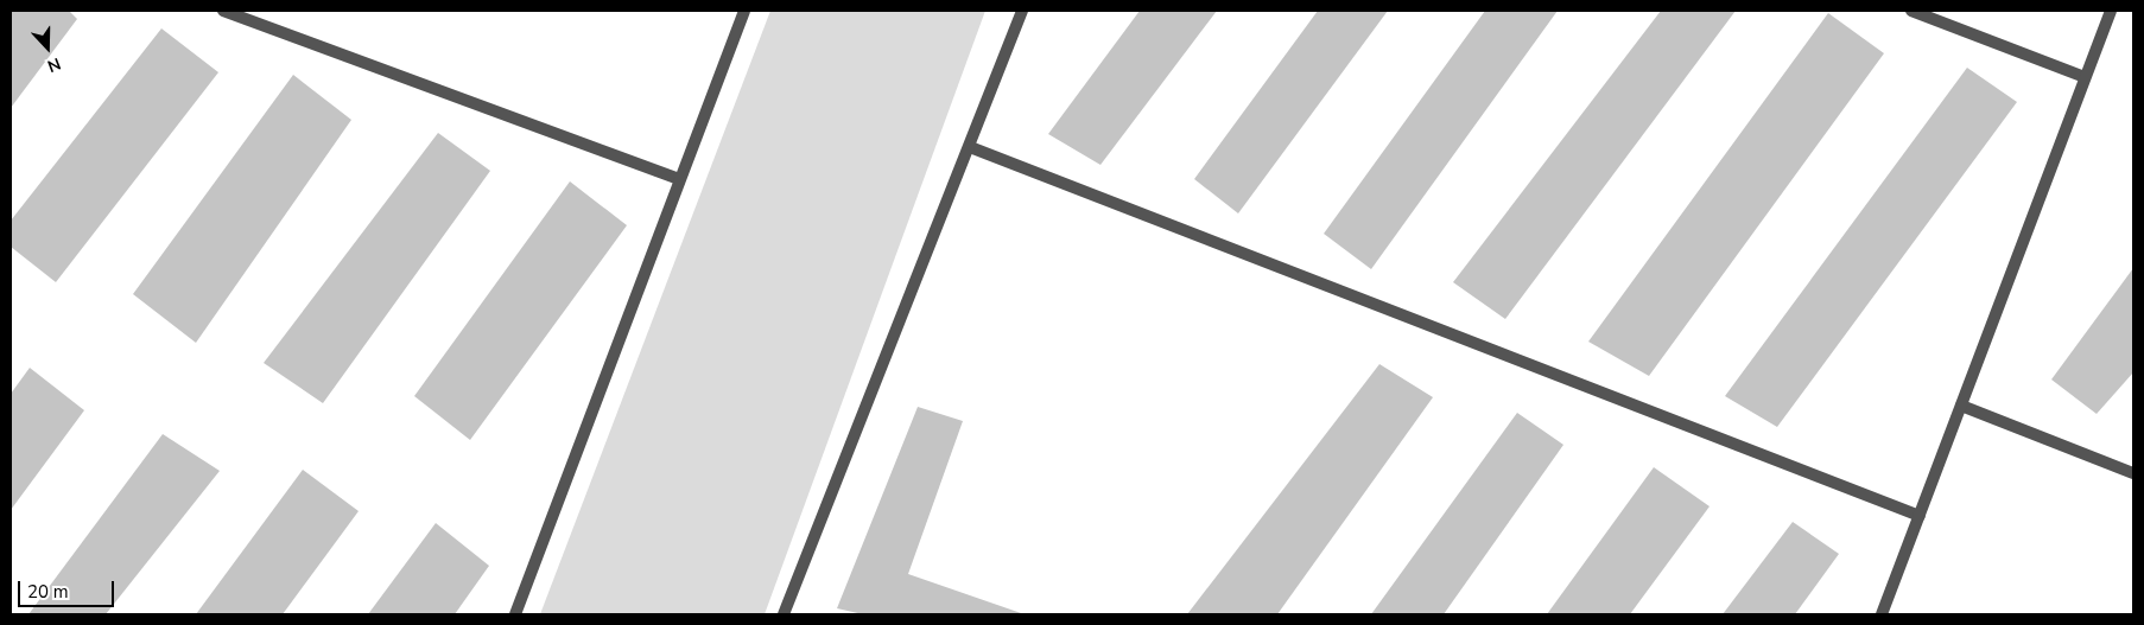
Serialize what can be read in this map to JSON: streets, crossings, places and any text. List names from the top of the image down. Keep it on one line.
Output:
{"scale_bar":"20 m","north":"bottom"}
